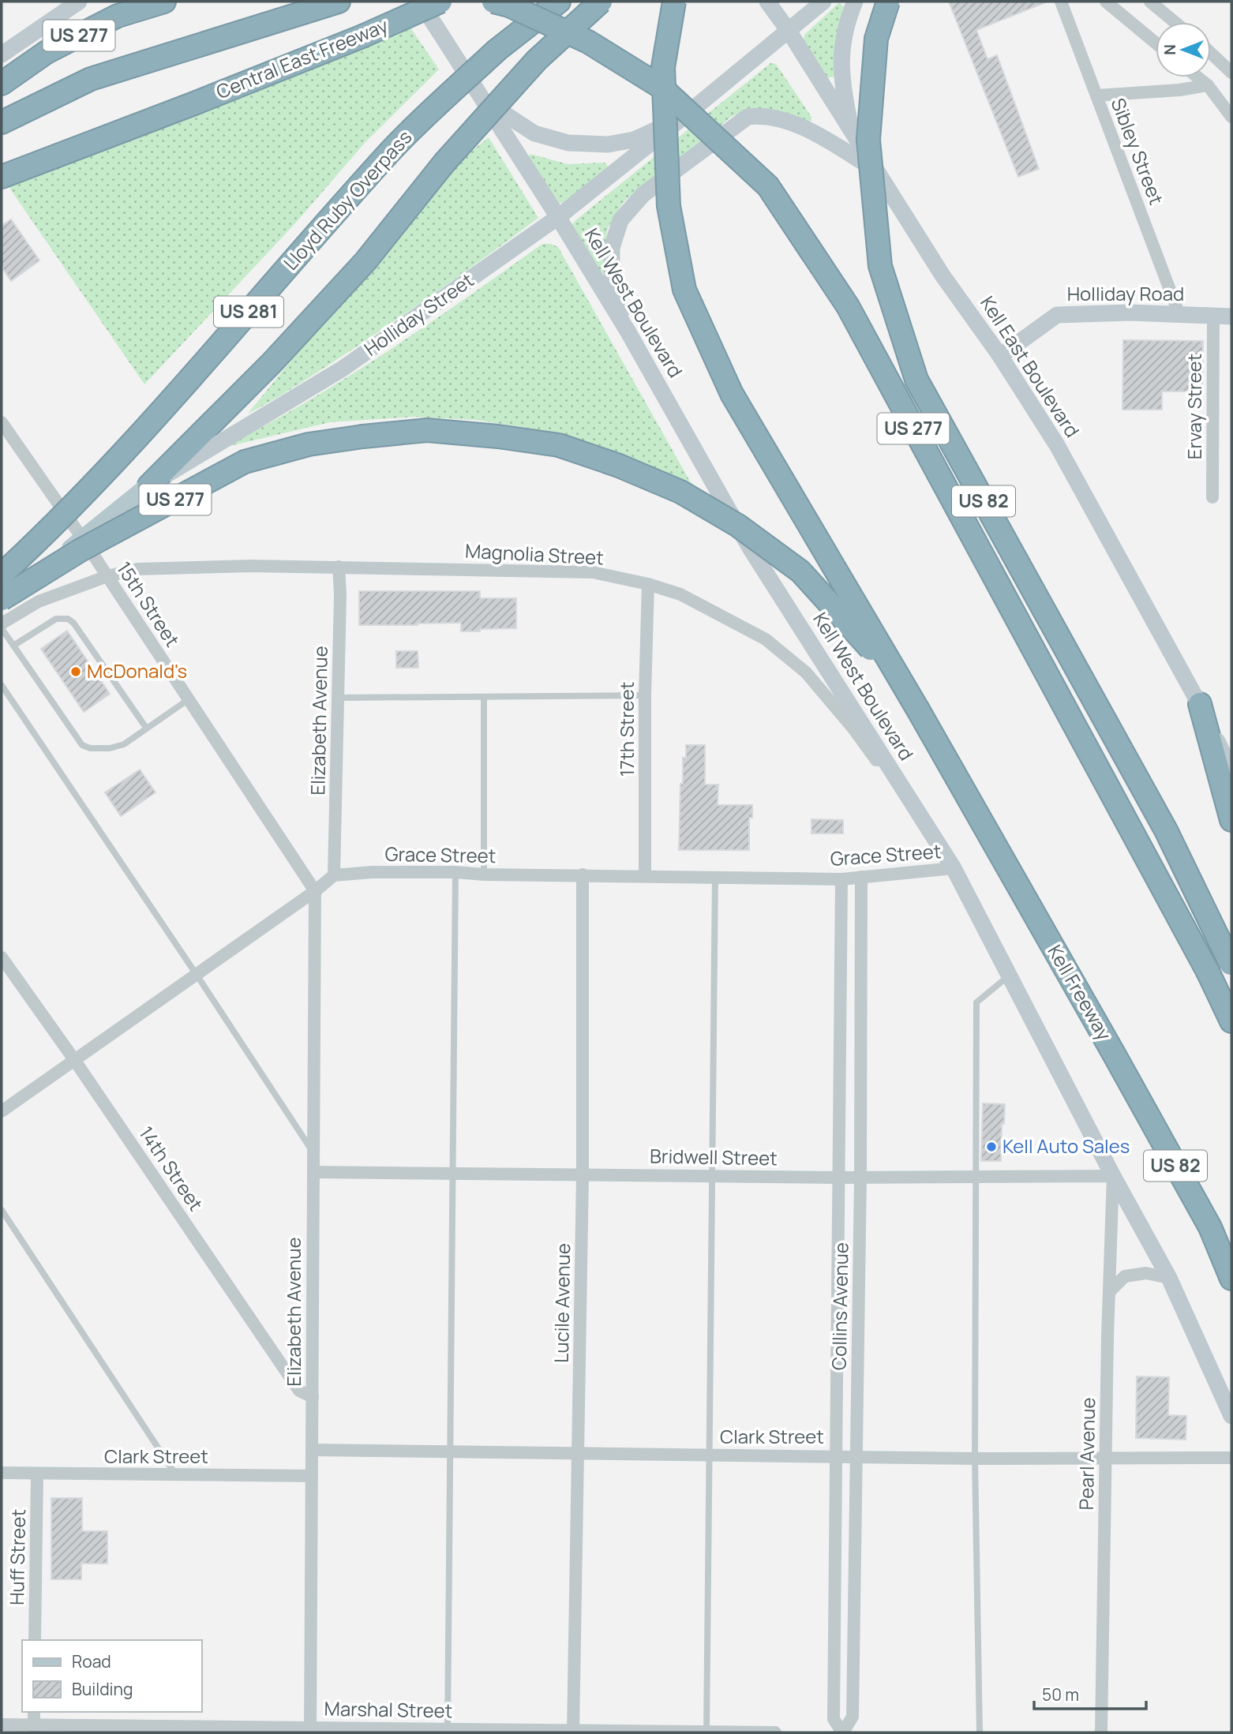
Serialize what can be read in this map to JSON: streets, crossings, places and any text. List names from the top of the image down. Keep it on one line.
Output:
{"streets":{"highway":["US 277","Central East Freeway","Lloyd Ruby Overpass","US 281","US 82","Kell Freeway"],"main road":["Holliday Road","Kell West Boulevard","Holliday Street","Kell East Boulevard"],"street":["Sibley Street","Ervay Street","Magnolia Street","15th Street","Elizabeth Avenue","17th Street","Grace Street","Bridwell Street","14th Street","Lucile Avenue","Collins Avenue","Clark Street","Pearl Avenue","Huff Street","Marshal Street"]},"crossings":[["US 277","US 82"],["US 277","Kell Freeway"],["Sibley Street","Holliday Road"],["Holliday Road","Kell East Boulevard"],["Holliday Road","Ervay Street"],["Kell West Boulevard","Holliday Street"],["Kell West Boulevard","Magnolia Street"],["Kell West Boulevard","Grace Street"],["Kell West Boulevard","Bridwell Street"],["Kell West Boulevard","Pearl Avenue"],["Holliday Street","Kell East Boulevard"],["Holliday Street","15th Street"],["US 82","Kell Freeway"],["Magnolia Street","15th Street"],["Magnolia Street","Elizabeth Avenue"],["Magnolia Street","17th Street"],["Magnolia Street","Grace Street"],["15th Street","Elizabeth Avenue"],["Elizabeth Avenue","Grace Street"],["Elizabeth Avenue","Bridwell Street"],["Elizabeth Avenue","14th Street"],["Elizabeth Avenue","Clark Street"],["Elizabeth Avenue","Marshal Street"],["17th Street","Grace Street"],["Grace Street","Lucile Avenue"],["Grace Street","Collins Avenue"],["Bridwell Street","Lucile Avenue"],["Bridwell Street","Collins Avenue"],["Bridwell Street","Pearl Avenue"],["Lucile Avenue","Clark Street"],["Lucile Avenue","Marshal Street"],["Collins Avenue","Clark Street"],["Clark Street","Pearl Avenue"],["Clark Street","Huff Street"]],"places":["McDonald's","Kell Auto Sales"],"legend":["Road","Building"],"scale_bar":"50 m","north":"left"}
